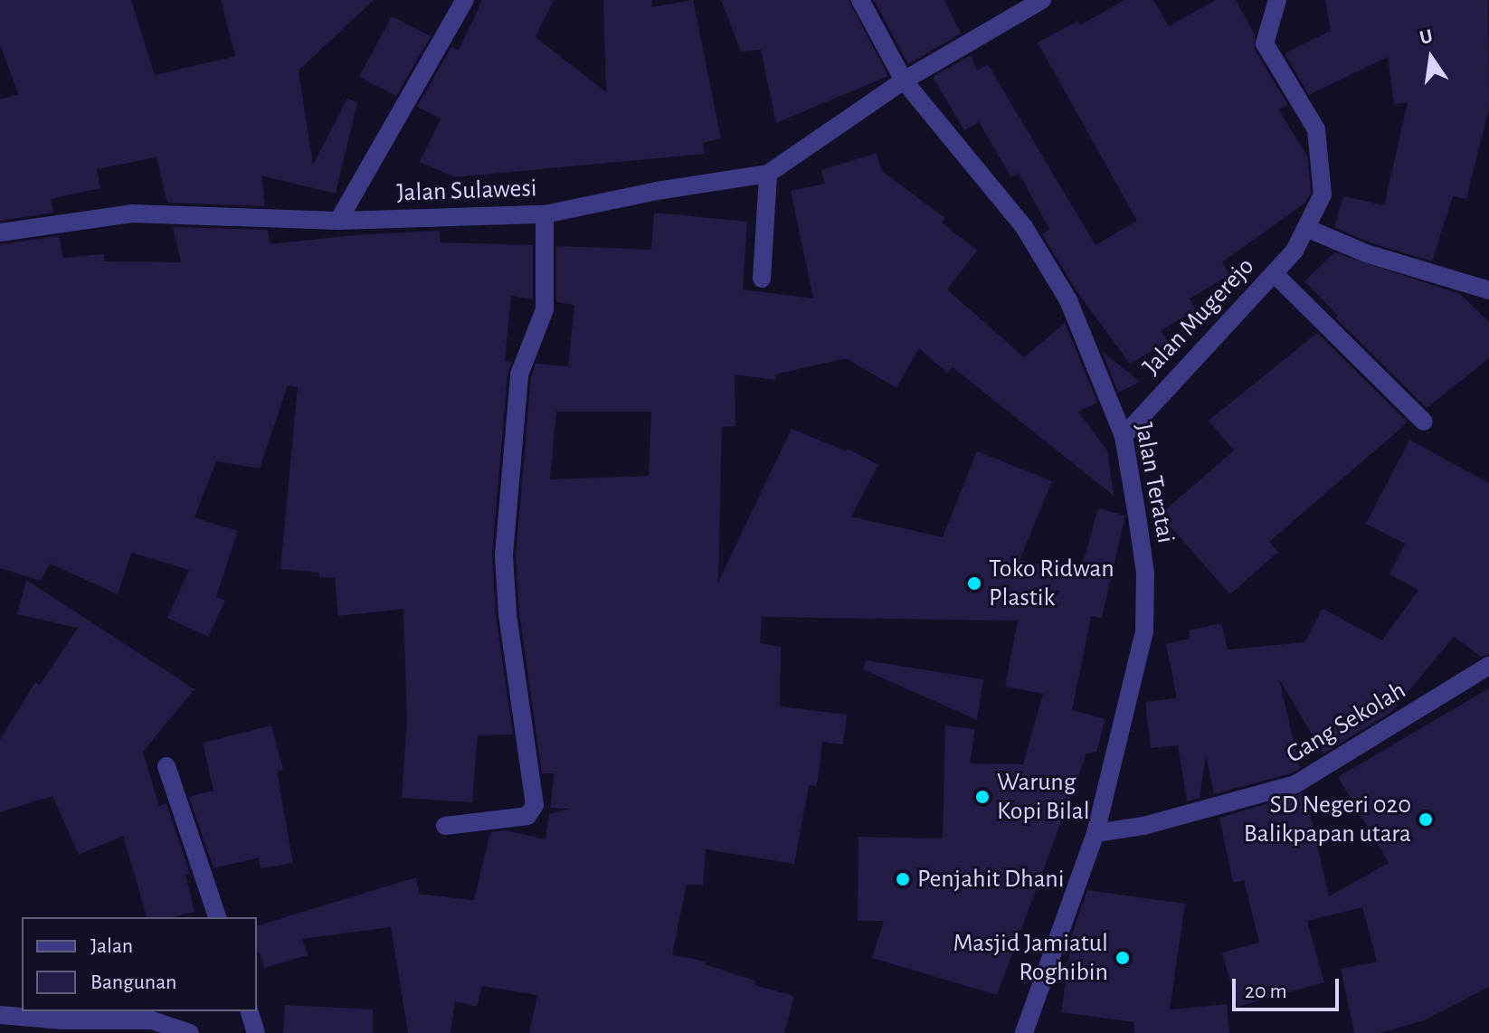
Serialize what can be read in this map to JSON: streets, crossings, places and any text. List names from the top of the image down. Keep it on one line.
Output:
{"streets":{"street":["Jalan Sulawesi","Jalan Mugerejo","Jalan Teratai","Gang Sekolah"]},"crossings":[["Jalan Sulawesi","Jalan Teratai"],["Jalan Mugerejo","Jalan Teratai"],["Jalan Teratai","Gang Sekolah"]],"places":["Toko Ridwan Plastik","Warung Kopi Bilal","SD Negeri 020 Balikpapan utara","Penjahit Dhani","Masjid Jamiatul Roghibin"],"legend":["Jalan","Bangunan"],"scale_bar":"20 m","north":"top"}
